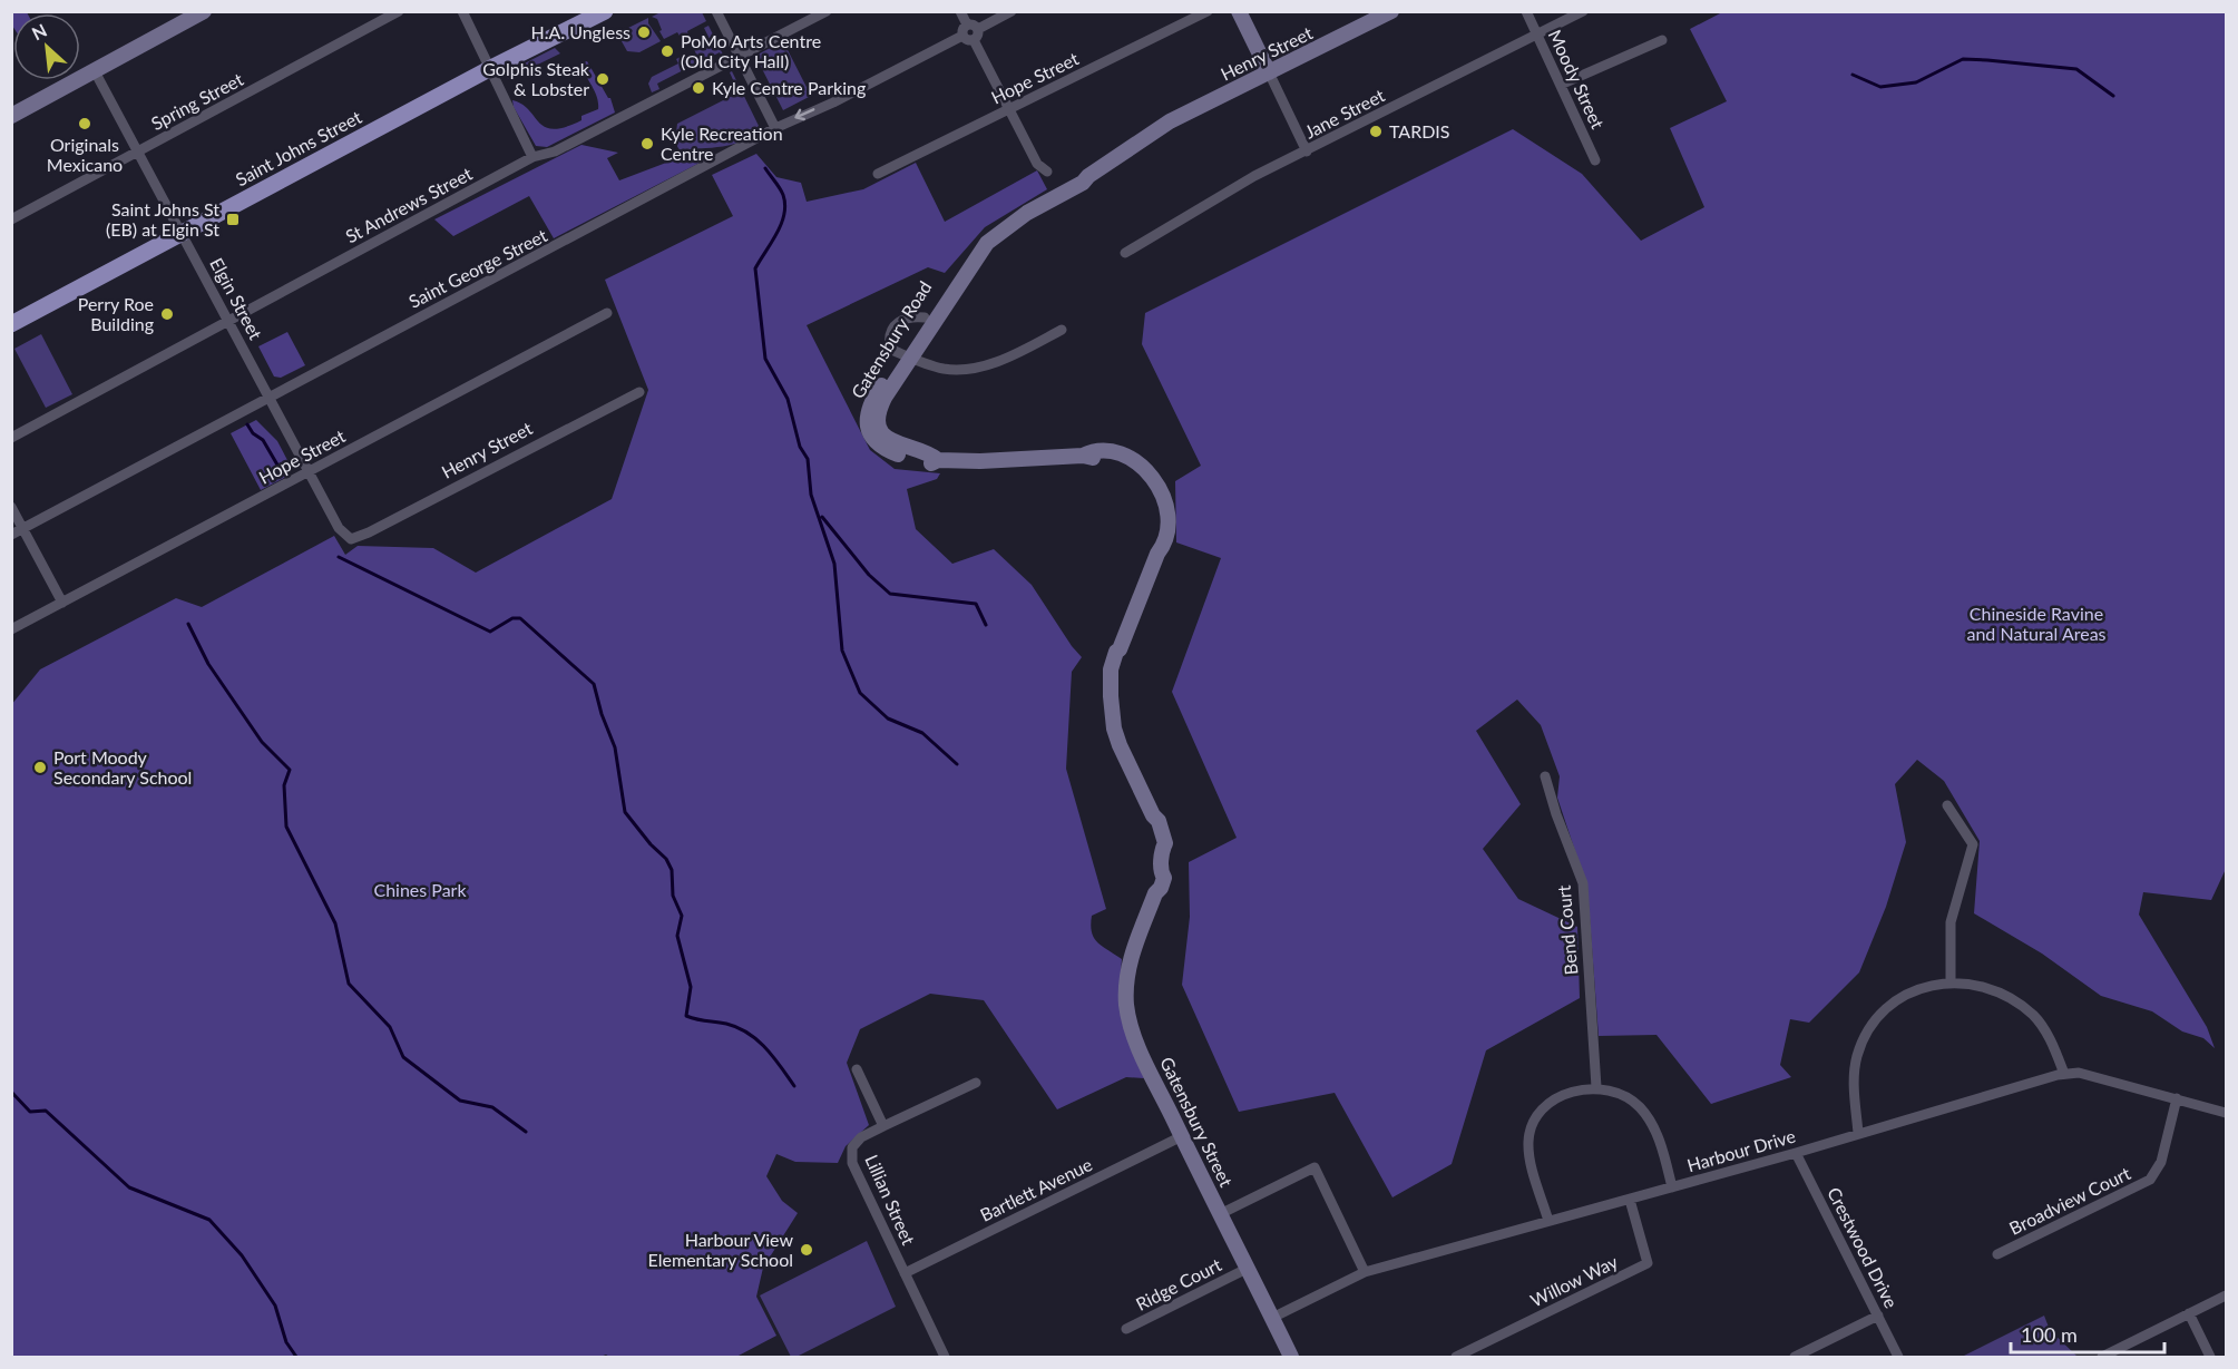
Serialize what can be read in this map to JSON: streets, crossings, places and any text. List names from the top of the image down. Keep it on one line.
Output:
{"streets":{"main road":["Saint Johns Street"],"street":["Henry Street","Hope Street","Moody Street","Spring Street","Jane Street","St Andrews Street","Saint George Street","Elgin Street","Gatensbury Road","Bend Court","Gatensbury Street","Harbour Drive","Bartlett Avenue","Lillian Street","Broadview Court","Crestwood Drive","Willow Way","Ridge Court"]},"crossings":[["Henry Street","Elgin Street"],["Henry Street","Gatensbury Road"],["Hope Street","Elgin Street"],["Moody Street","Jane Street"],["Spring Street","Elgin Street"],["Saint Johns Street","Elgin Street"],["St Andrews Street","Elgin Street"],["Saint George Street","Elgin Street"],["Gatensbury Road","Gatensbury Street"],["Bend Court","Harbour Drive"],["Bend Court","Willow Way"],["Gatensbury Street","Harbour Drive"],["Gatensbury Street","Bartlett Avenue"],["Gatensbury Street","Ridge Court"],["Harbour Drive","Broadview Court"],["Harbour Drive","Crestwood Drive"],["Harbour Drive","Willow Way"],["Bartlett Avenue","Lillian Street"]],"parks":["Chineside Ravine and Natural Areas","Chines Park"],"places":{"other":["H.A. Ungless","PoMo Arts Centre (Old City Hall)","Golphis Steak & Lobster","Kyle Centre Parking","Originals Mexicano","TARDIS","Kyle Recreation Centre","Perry Roe Building","Port Moody Secondary School","Harbour View Elementary School"],"transit":["Saint Johns St (EB) at Elgin St"]},"scale_bar":"100 m","north":"top left"}
